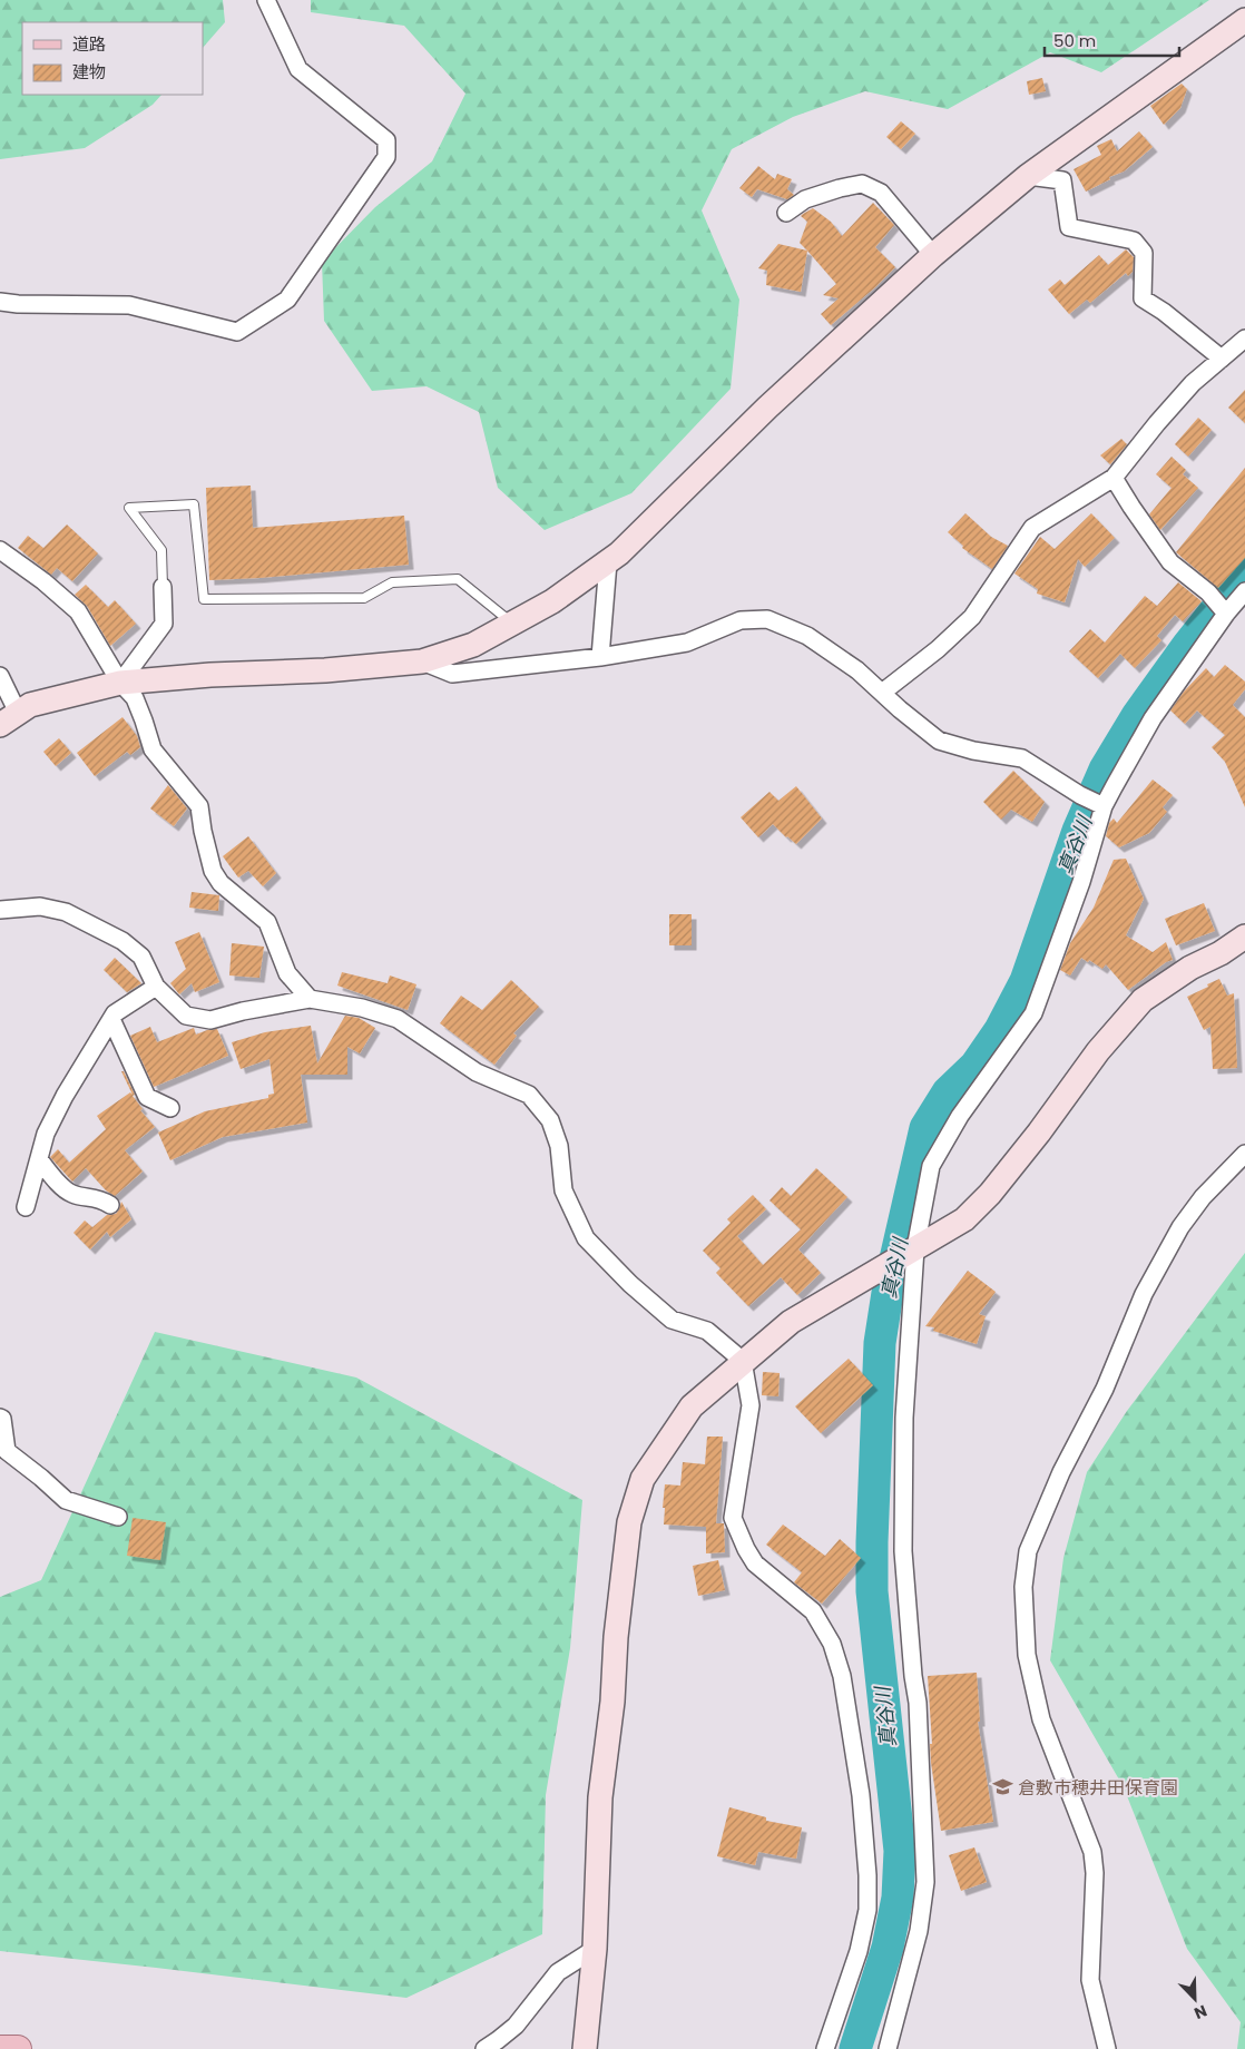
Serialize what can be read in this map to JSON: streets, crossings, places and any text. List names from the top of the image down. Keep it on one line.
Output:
{"water":["真谷川"],"places":{"school or university":["倉敷市穂井田保育園"]},"legend":["道路","建物"],"scale_bar":"50 m","north":"bottom right"}
